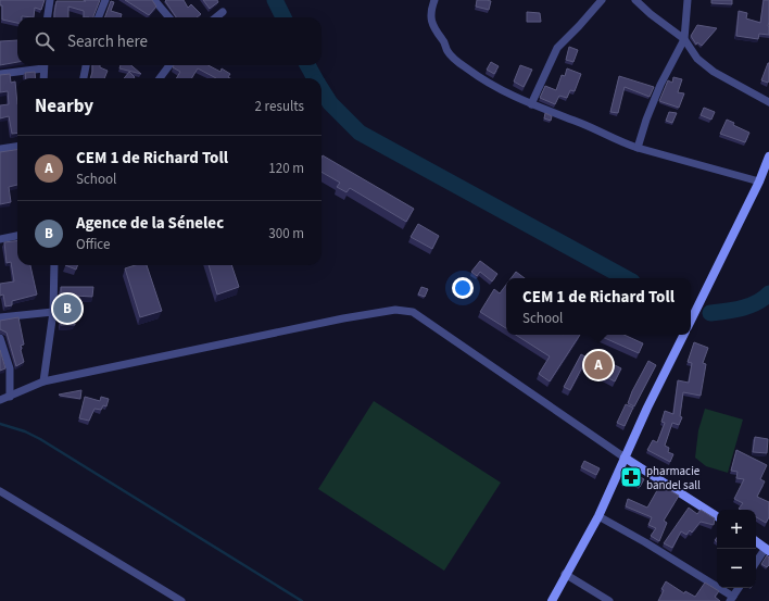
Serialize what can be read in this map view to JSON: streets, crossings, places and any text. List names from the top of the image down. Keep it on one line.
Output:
{"places":{"pharmacy":["pharmacie bandel sall"]},"page":{"search":"Search here","heading":["Nearby","2 results"],"list":[{"mark":"A","name":"CEM 1 de Richard Toll","note":"School","value":"120 m"},{"mark":"B","name":"Agence de la Sénelec","note":"Office","value":"300 m"}],"popup":["CEM 1 de Richard Toll","School"],"pins":["B","A"],"map_buttons":["+","−"]}}
